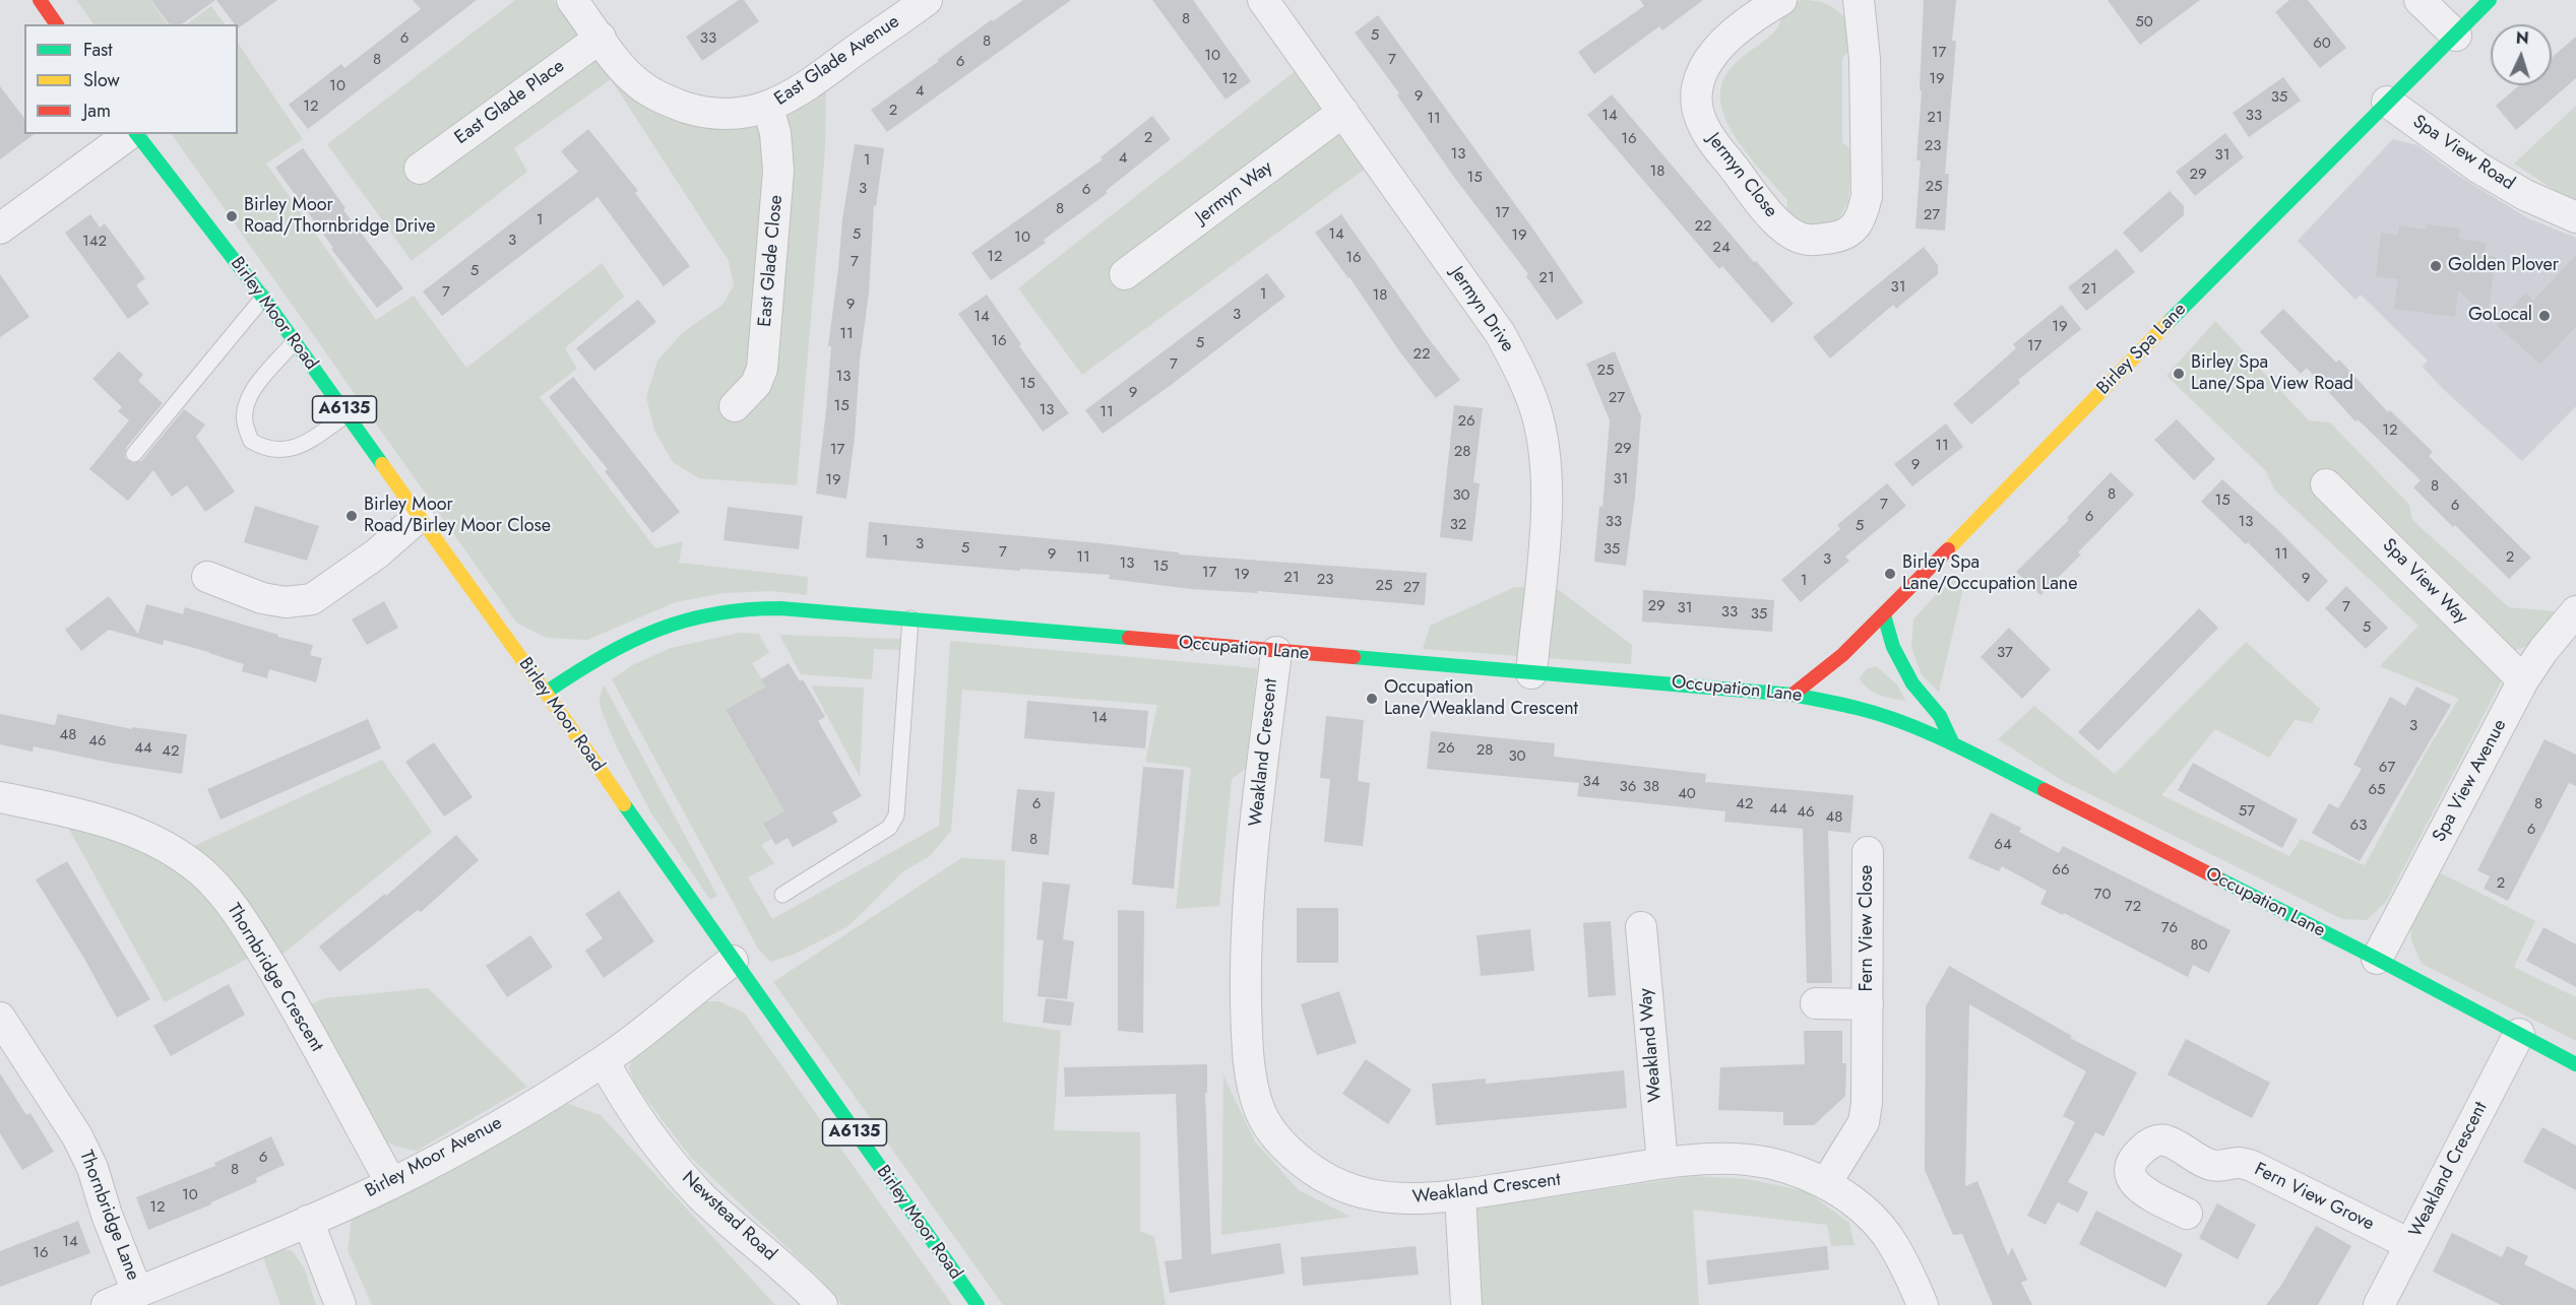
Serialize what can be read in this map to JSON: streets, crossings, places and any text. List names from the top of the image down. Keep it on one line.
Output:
{"streets":{"street":["East Glade Avenue","East Glade Place","Spa View Road","Jermyn Close","Jermyn Way","East Glade Close","Jermyn Drive","Birley Moor Road","Birley Spa Lane","A6135","Spa View Way","Occupation Lane","Weakland Crescent","Spa View Avenue","Fern View Close","Thornbridge Crescent","Weakland Way","Birley Moor Avenue","Fern View Grove","Thornbridge Lane","Newstead Road"]},"crossings":[["East Glade Avenue","East Glade Place"],["East Glade Avenue","East Glade Close"],["Spa View Road","Birley Spa Lane"],["Jermyn Way","Jermyn Drive"],["Jermyn Drive","Occupation Lane"],["Birley Moor Road","Occupation Lane"],["Birley Moor Road","Birley Moor Avenue"],["Birley Spa Lane","Occupation Lane"],["Spa View Way","Spa View Avenue"],["Occupation Lane","Weakland Crescent"],["Occupation Lane","Spa View Avenue"],["Weakland Crescent","Fern View Close"],["Weakland Crescent","Weakland Way"],["Weakland Crescent","Fern View Grove"],["Thornbridge Crescent","Birley Moor Avenue"],["Birley Moor Avenue","Thornbridge Lane"],["Birley Moor Avenue","Newstead Road"]],"places":["Birley Moor Road/Thornbridge Drive","Golden Plover","GoLocal","Birley Spa Lane/Spa View Road","Birley Moor Road/Birley Moor Close","Birley Spa Lane/Occupation Lane","Occupation Lane/Weakland Crescent"],"house_numbers":["8","50","5","6","33","8","60","17","10","8","7","6","12","19","10","4","9","35","12","2","14","33","21","11","2","16","23","13","31","4","1","18","29","15","25","3","6","8","17","27","1","22","5","14","19","10","3","142","24","12","16","7","5","21","31","21","7","1","18","9","3","14","19","11","16","5","17","22","7","25","13","15","9","27","15","13","11","26","12","11","29","17","28","9","31","19","8","8","30","15","7","6","6","33","13","32","5","1","3","5","35","7","9","11","11","2","3","13","15","17","19","21","9","23","1","25","27","29","7","31","33","35","5","37","14","3","48","46","44","26","28","42","30","67","34","36","38","65","40","6","42","8","44","57","46","48","63","6","8","64","66","2","70","72","76","80","6","8","10","12","14","16"],"legend":["Fast","Slow","Jam"],"north":"top"}
